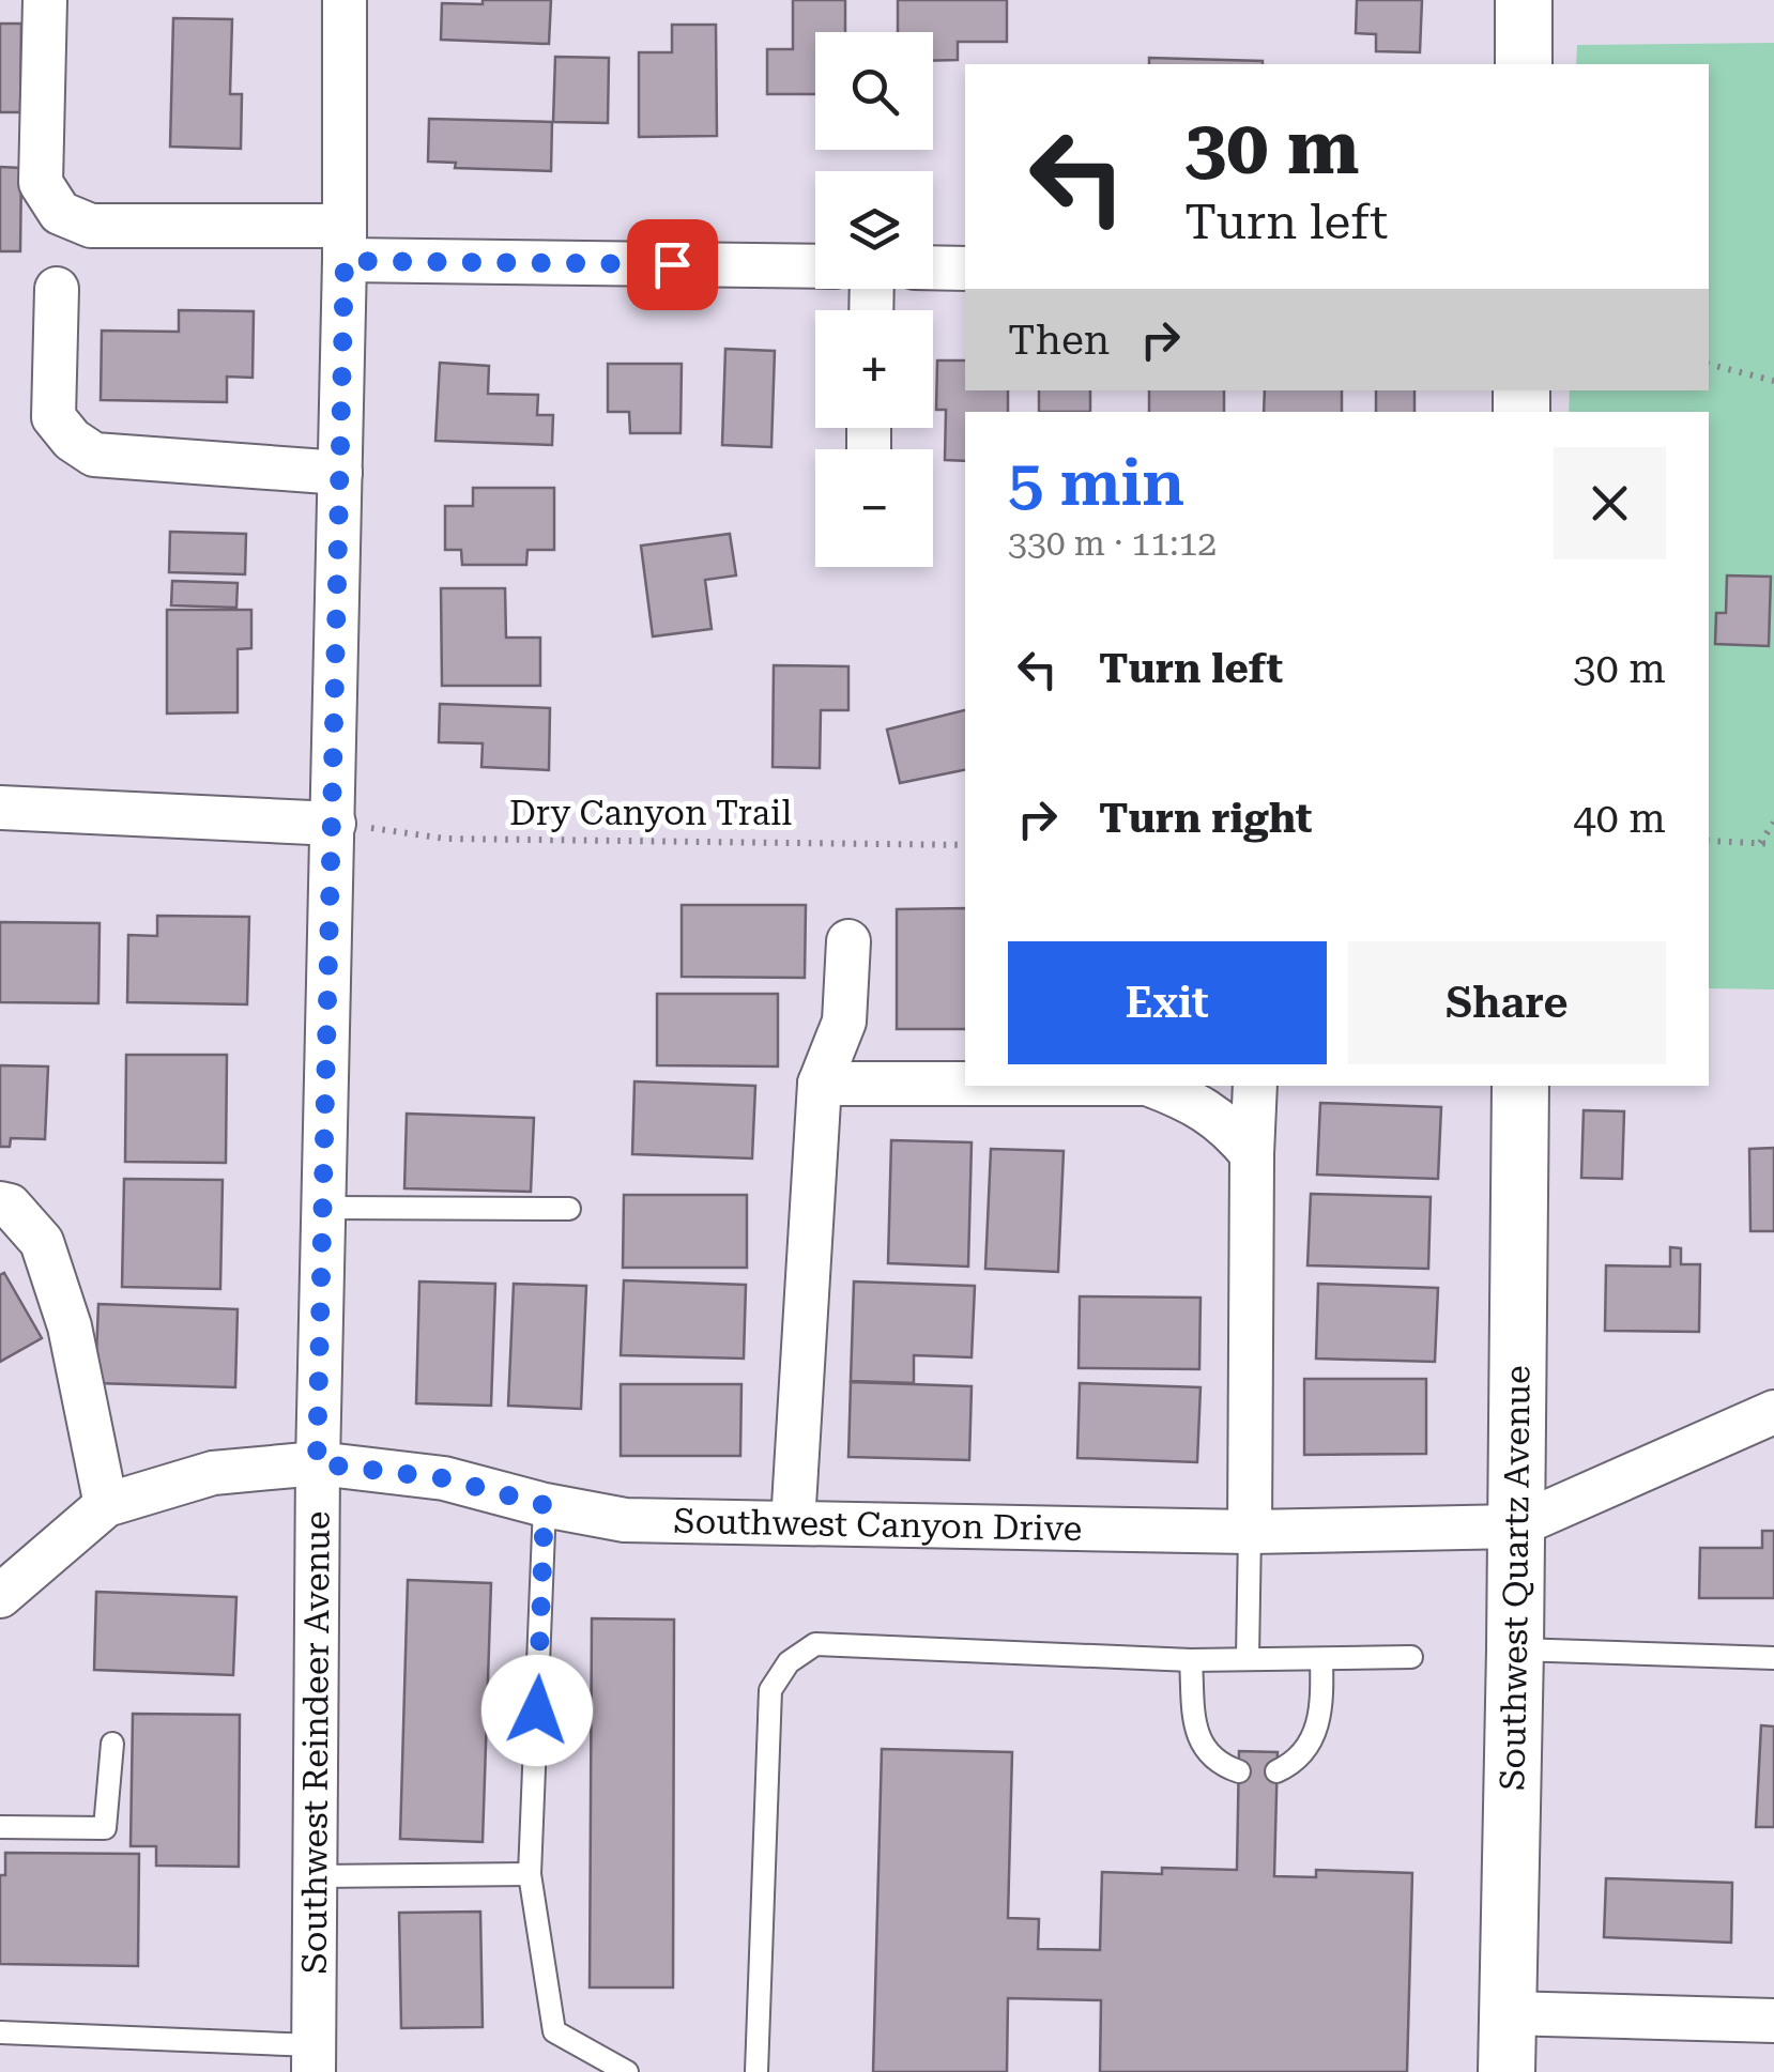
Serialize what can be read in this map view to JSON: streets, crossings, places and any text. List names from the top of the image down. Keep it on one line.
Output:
{"streets":{"street":["Southwest Canyon Drive","Southwest Quartz Avenue","Southwest Reindeer Avenue"],"path":["Dry Canyon Trail"]},"crossings":[["Dry Canyon Trail","Southwest Reindeer Avenue"],["Southwest Canyon Drive","Southwest Quartz Avenue"],["Southwest Canyon Drive","Southwest Reindeer Avenue"]],"page":{"map_buttons":["+","−"],"turn":["30 m","Turn left"],"then":"Then","heading":["5 min","330 m · 11:12"],"list":[{"name":"Turn left","value":"30 m"},{"name":"Turn right","value":"40 m"}],"buttons":["Exit","Share"]}}
